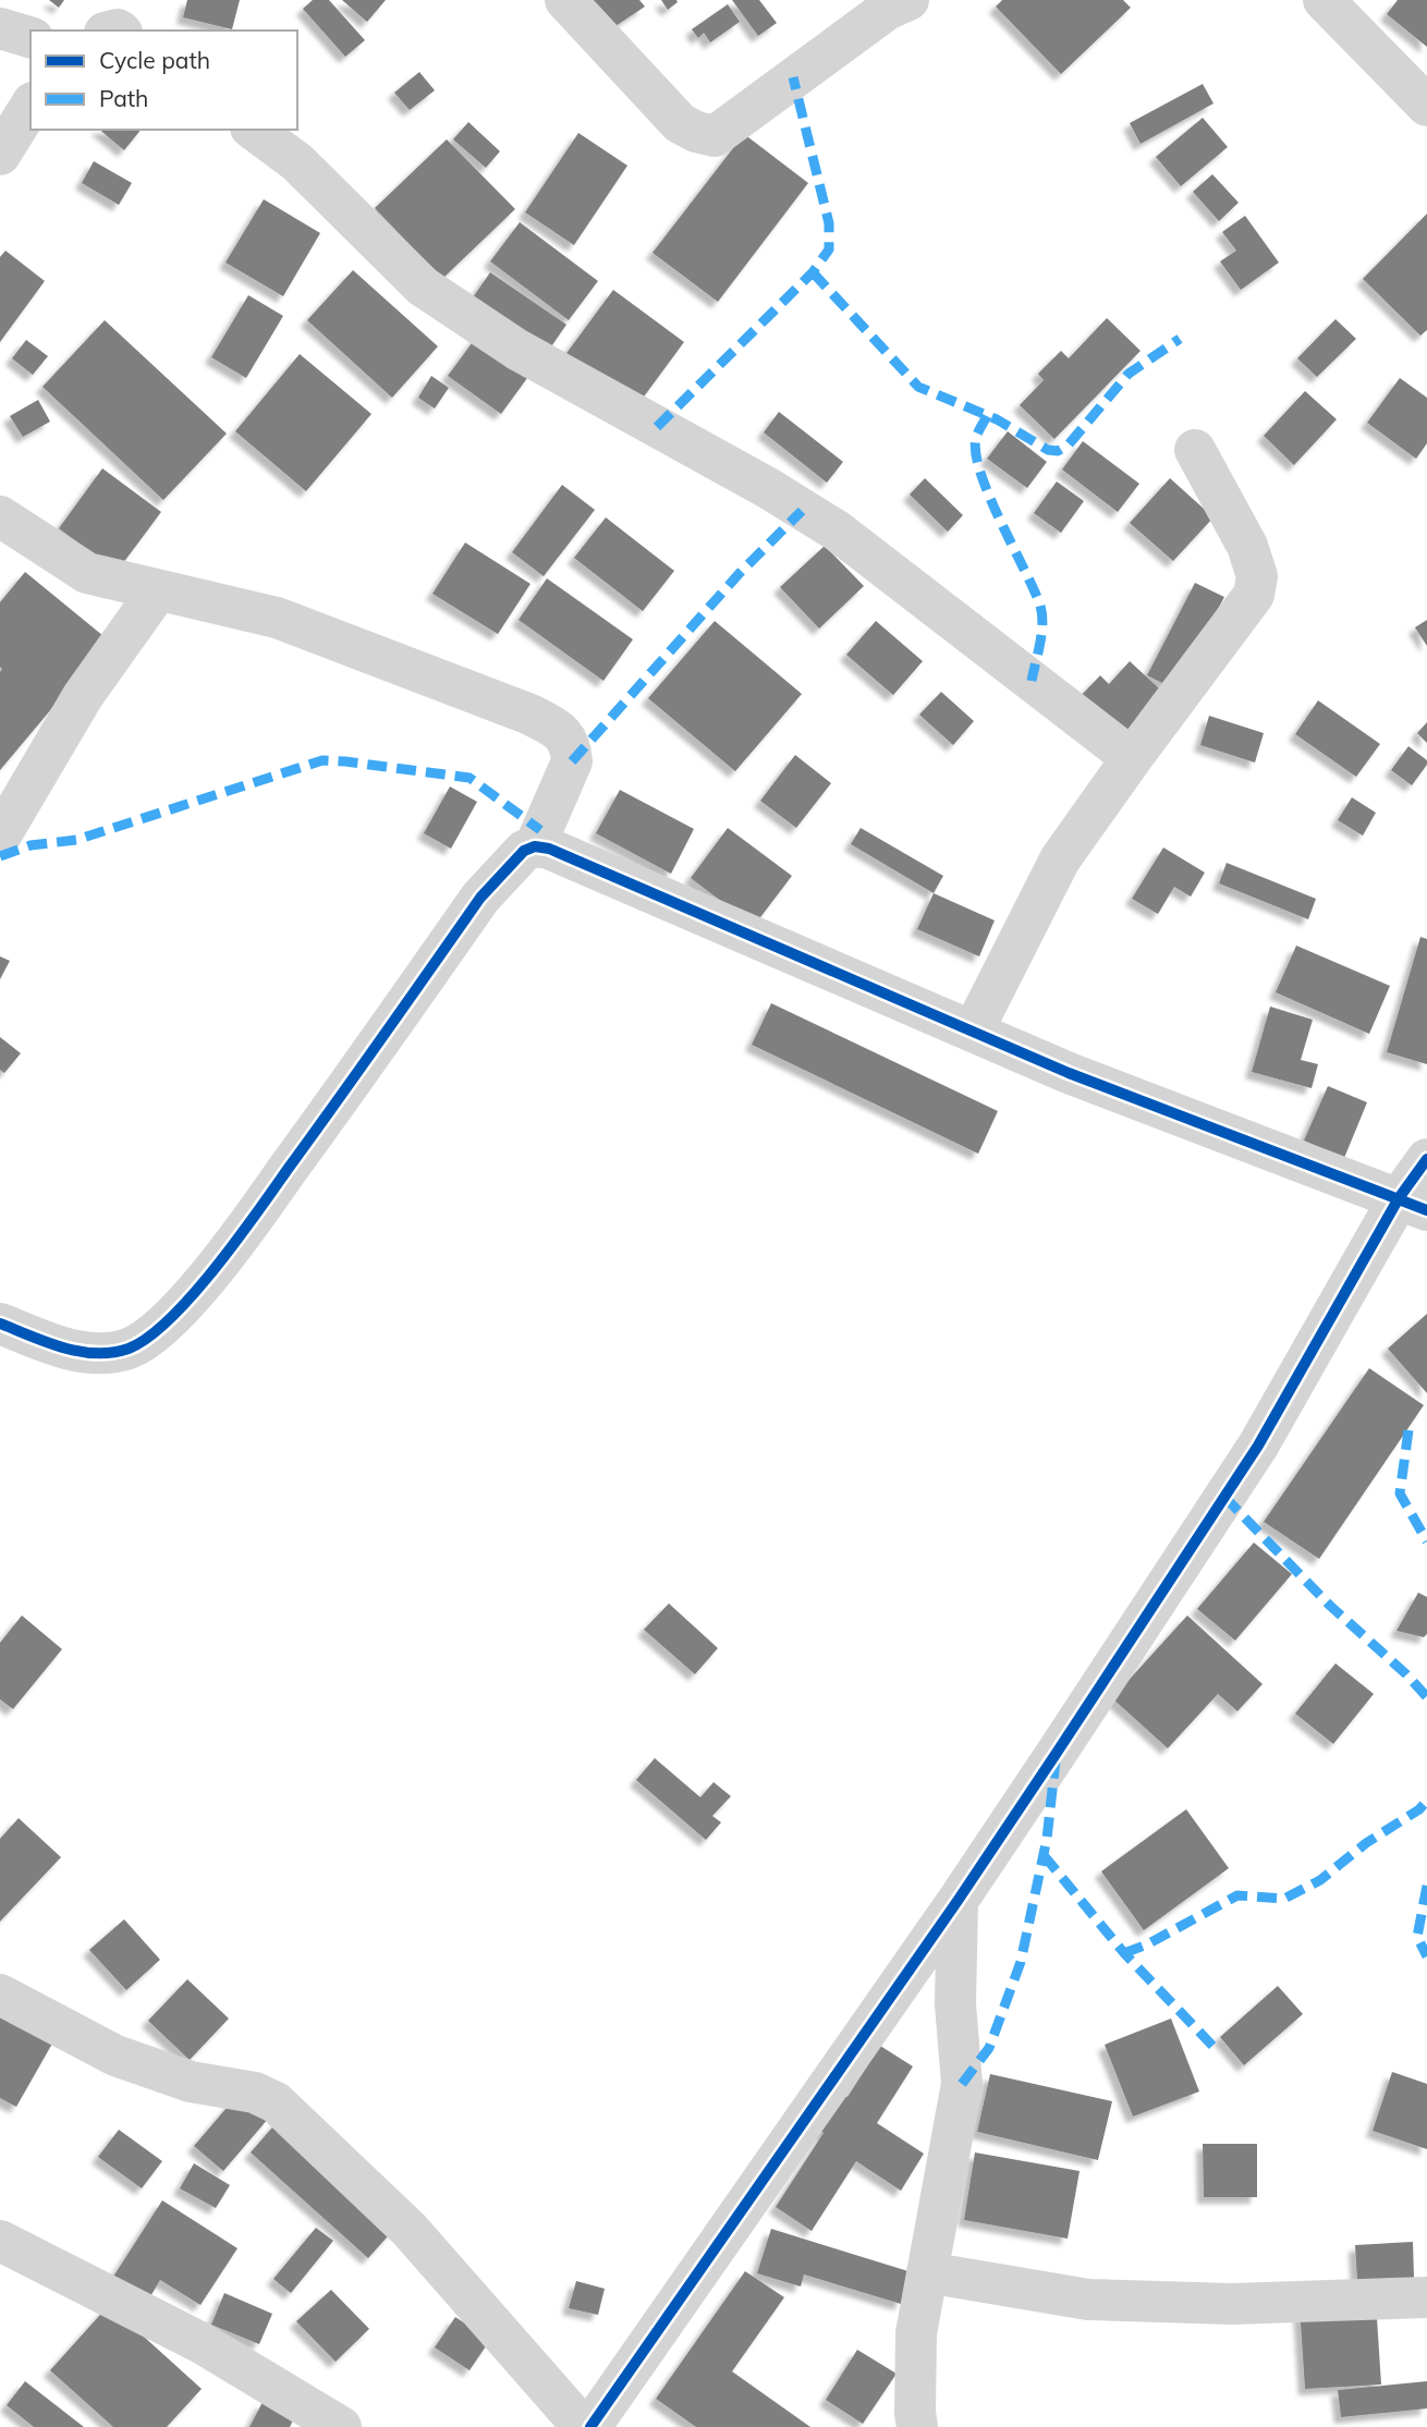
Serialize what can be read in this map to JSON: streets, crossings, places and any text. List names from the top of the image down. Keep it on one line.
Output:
{"legend":["Cycle path","Path"]}
